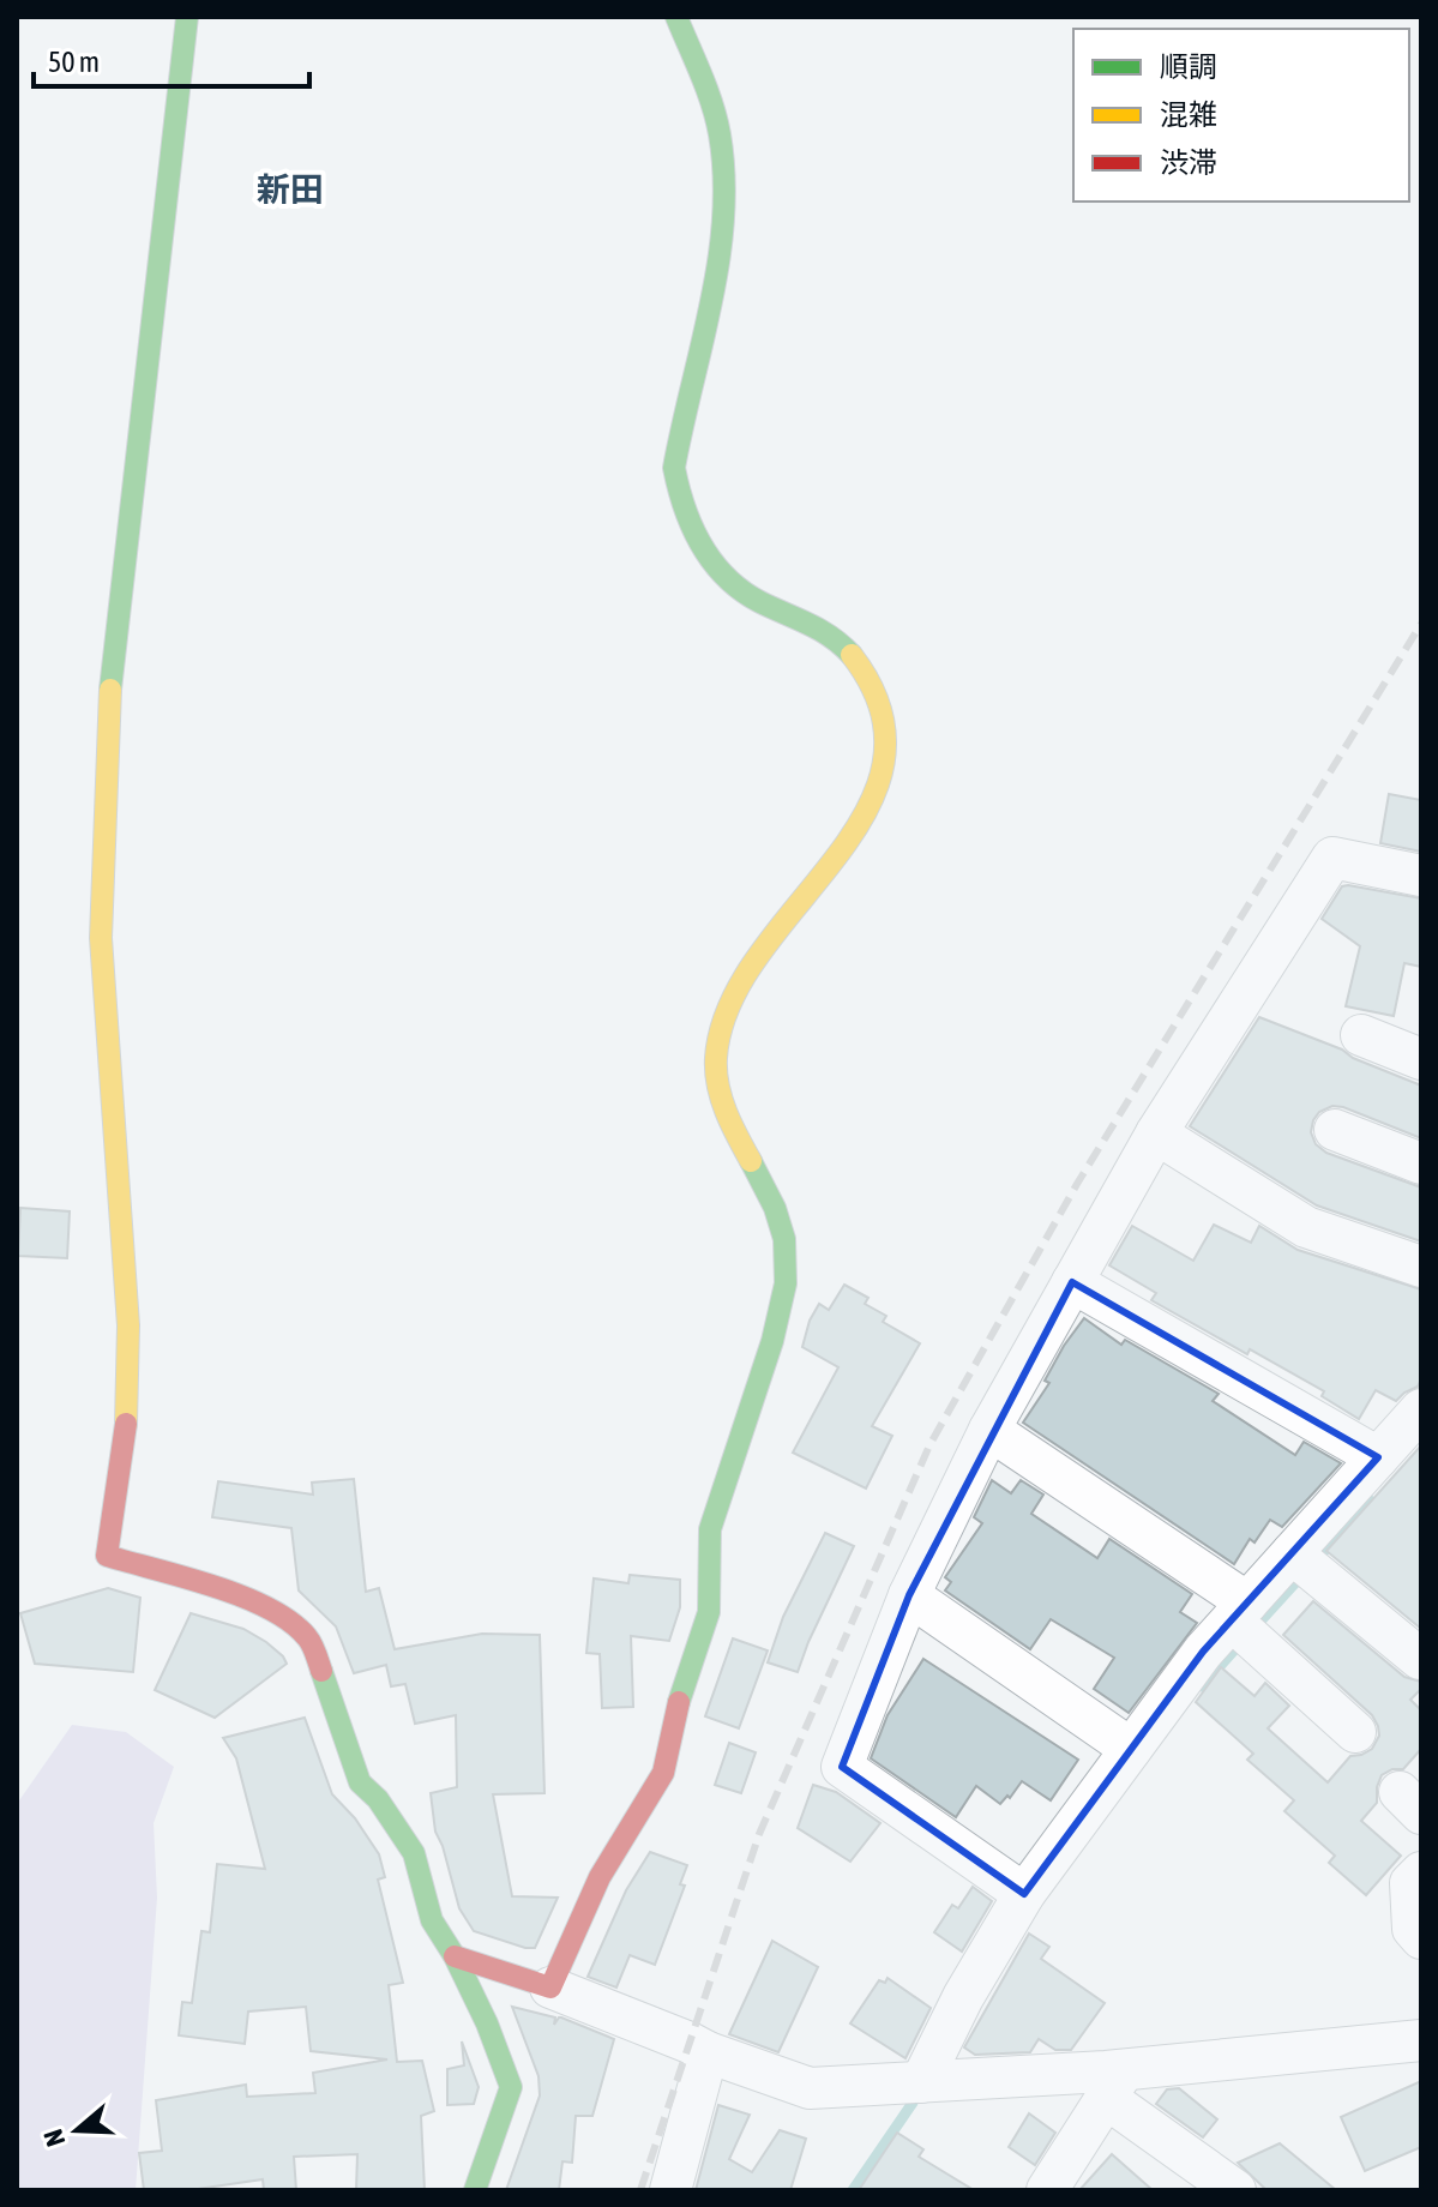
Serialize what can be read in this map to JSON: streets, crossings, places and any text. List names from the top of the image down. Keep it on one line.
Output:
{"districts":["新田"],"legend":["順調","混雑","渋滞"],"scale_bar":"50 m","north":"left"}
